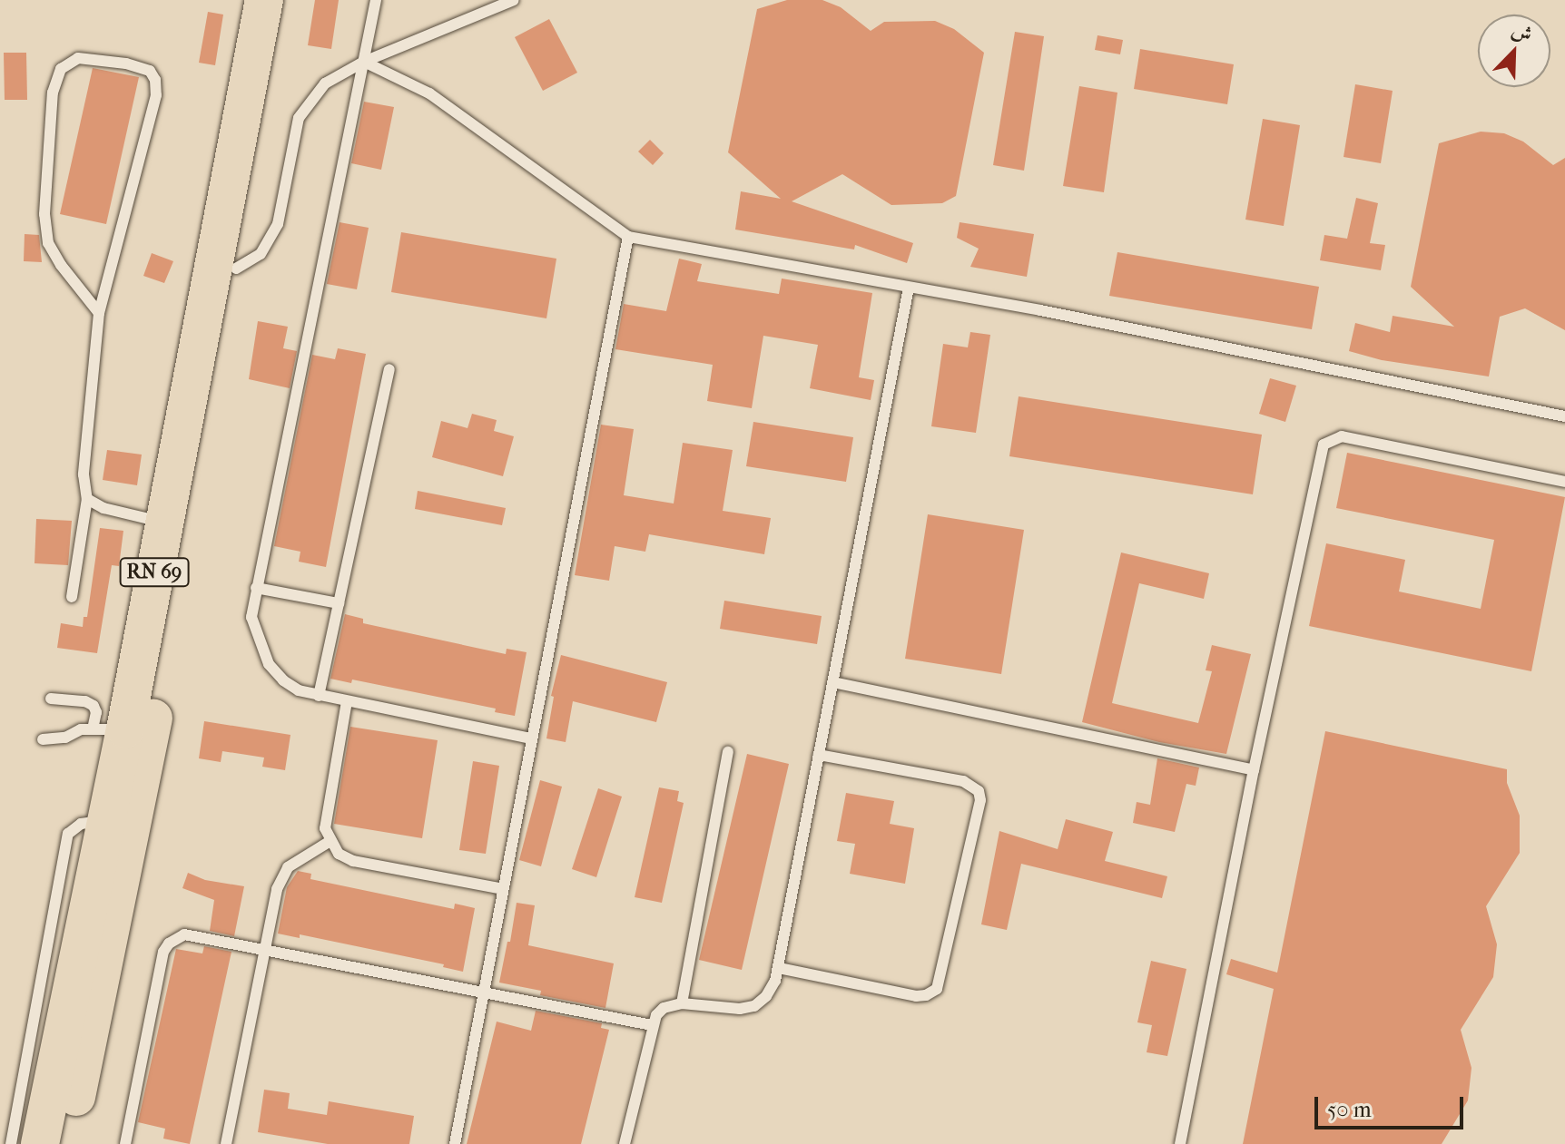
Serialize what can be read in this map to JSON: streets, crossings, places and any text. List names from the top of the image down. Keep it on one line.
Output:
{"streets":{"highway":["RN 69"]},"scale_bar":"50 m","north":"top right"}
